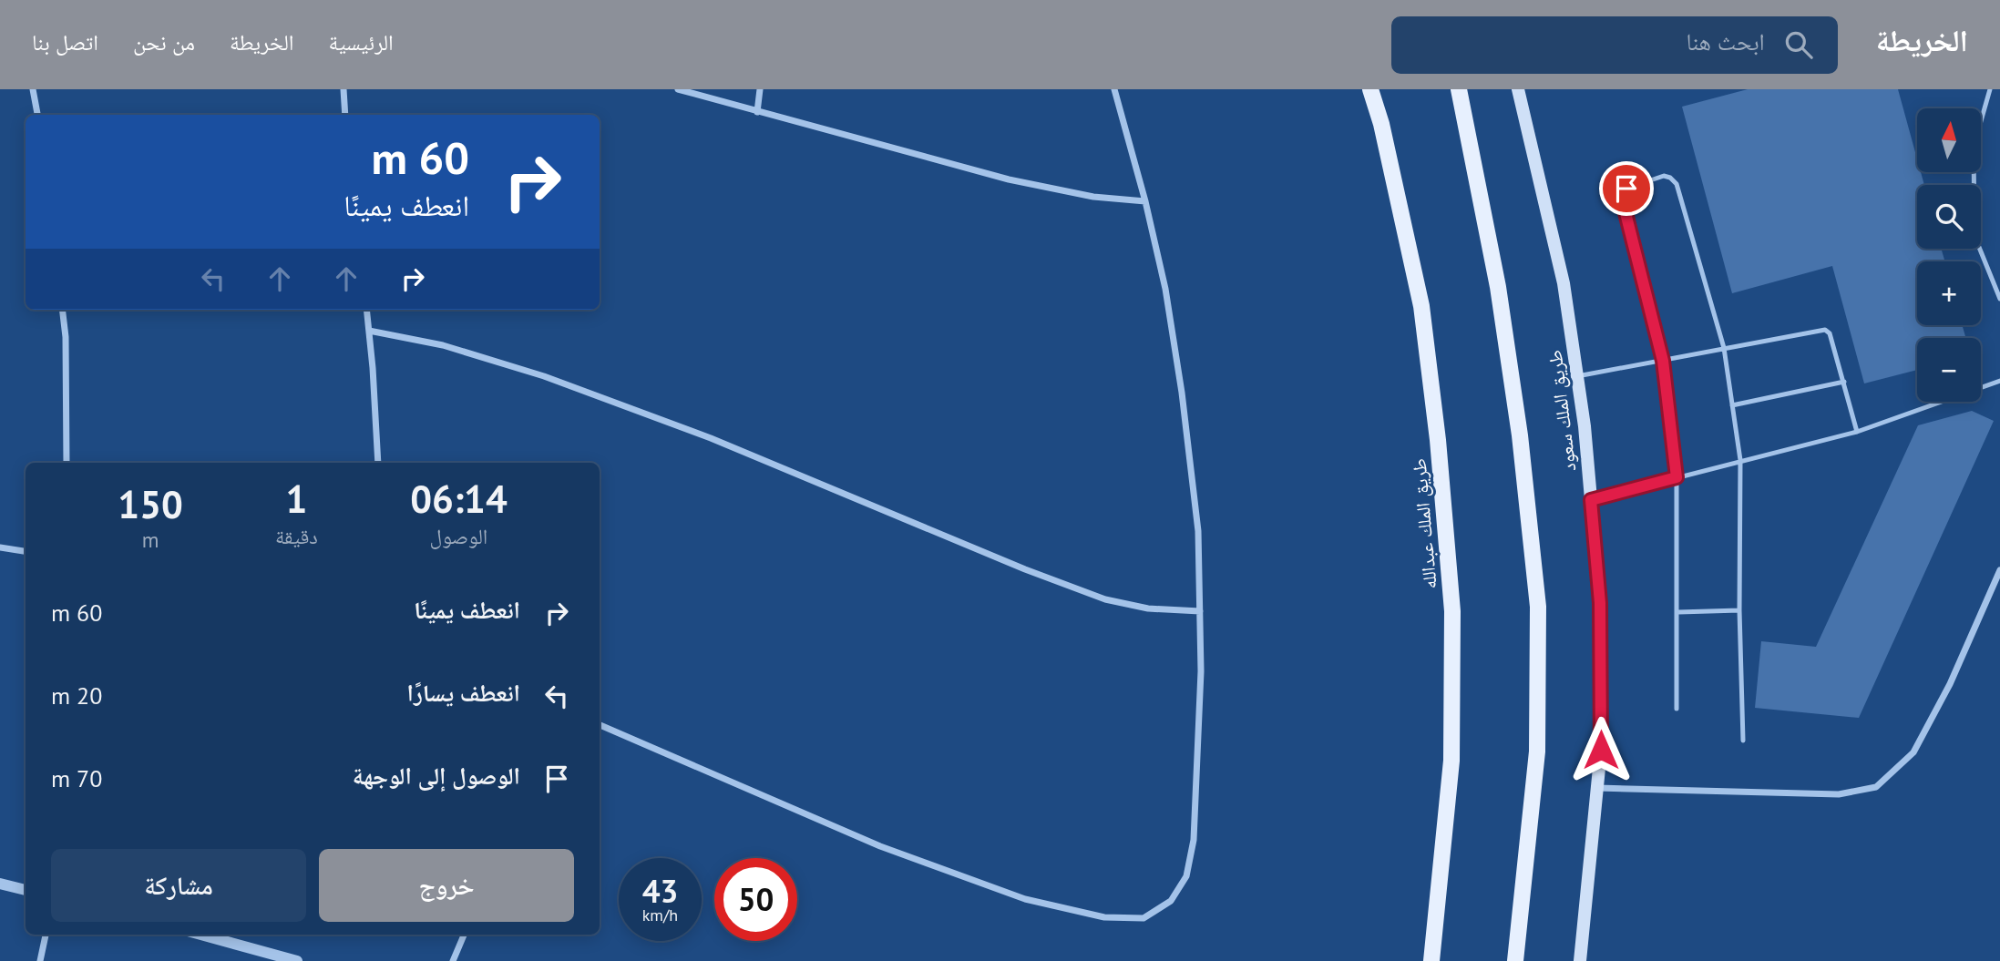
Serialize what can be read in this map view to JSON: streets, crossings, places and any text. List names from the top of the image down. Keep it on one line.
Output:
{"streets":{"main road":["طريق الملك سعود","طريق الملك عبدالله"]},"north":"top","page":{"header":"الخريطة","search":"ابحث هنا","nav":["الرئيسية","الخريطة","من نحن","اتصل بنا"],"map_buttons":["+","−"],"turn":["60 m","انعطف يمينًا"],"eta":["06:14","الوصول","1","دقيقة","150","m"],"list":[{"name":"انعطف يمينًا","value":"60 m"},{"name":"انعطف يسارًا","value":"20 m"},{"name":"الوصول إلى الوجهة","value":"70 m"}],"buttons":["خروج","مشاركة"],"speed":"43 km/h","limit":"50"}}
